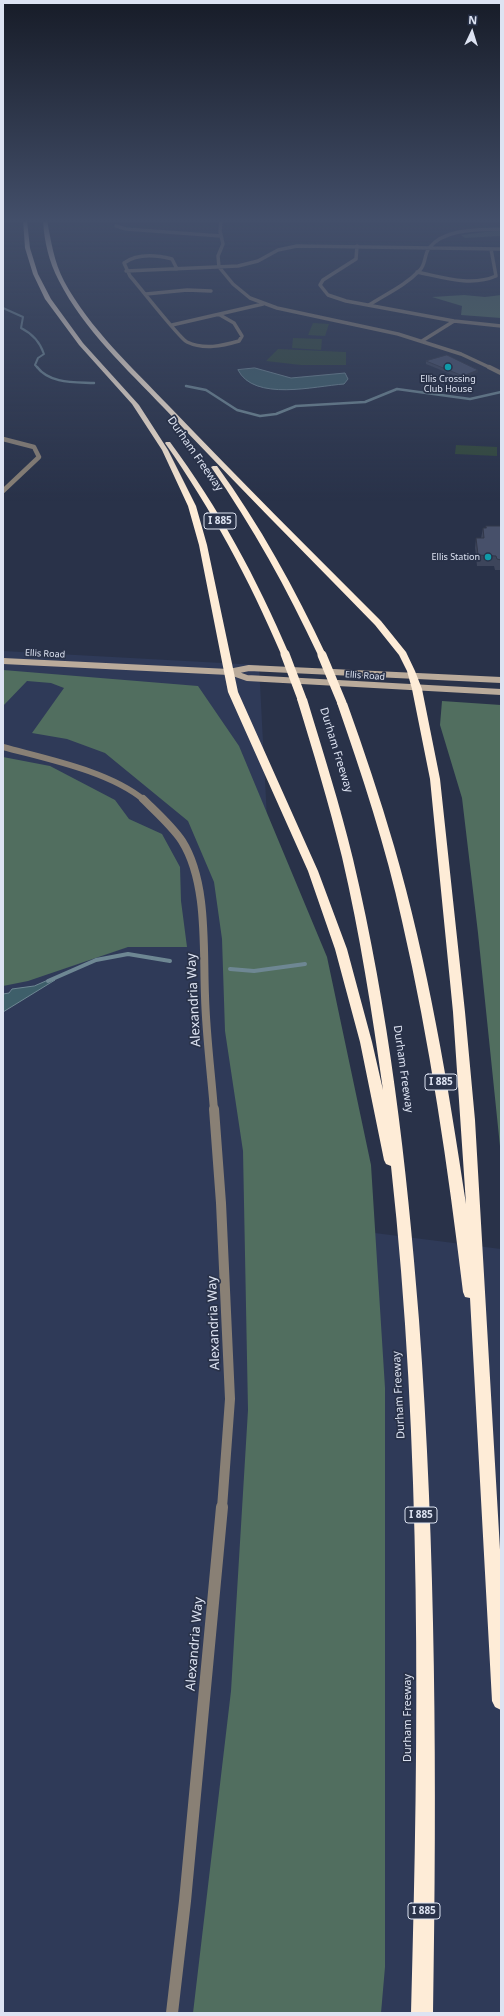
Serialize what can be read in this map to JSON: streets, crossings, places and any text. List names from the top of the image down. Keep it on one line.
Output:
{"streets":{"highway":["Durham Freeway","I 885"],"main road":["Ellis Road"],"street":["Alexandria Way"]},"places":["Ellis Crossing Club House","Ellis Station"],"north":"top"}
